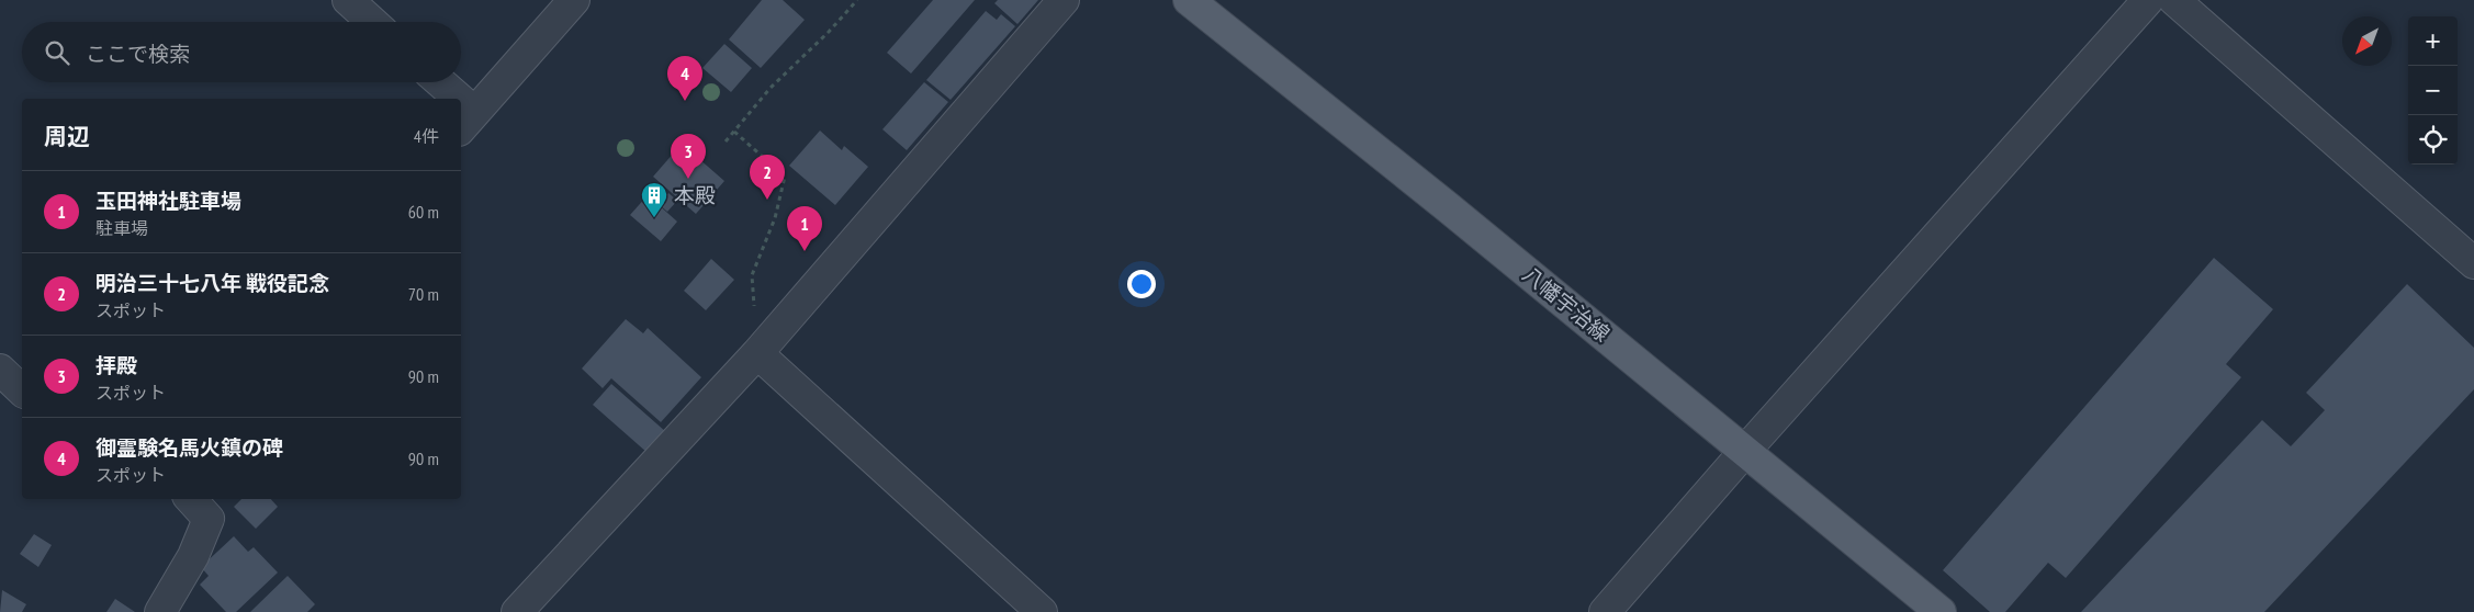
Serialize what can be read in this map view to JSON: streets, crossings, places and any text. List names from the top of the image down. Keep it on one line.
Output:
{"streets":{"main road":["八幡宇治線"]},"places":{"building":["本殿"]},"north":"bottom left","page":{"map_buttons":["+","−"],"search":"ここで検索","pins":["4","3","2","1"],"heading":["周辺","4件"],"list":[{"mark":"1","name":"玉田神社駐車場","note":"駐車場","value":"60 m"},{"mark":"2","name":"明治三十七八年 戦役記念","note":"スポット","value":"70 m"},{"mark":"3","name":"拝殿","note":"スポット","value":"90 m"},{"mark":"4","name":"御霊験名馬火鎮の碑","note":"スポット","value":"90 m"}]}}
